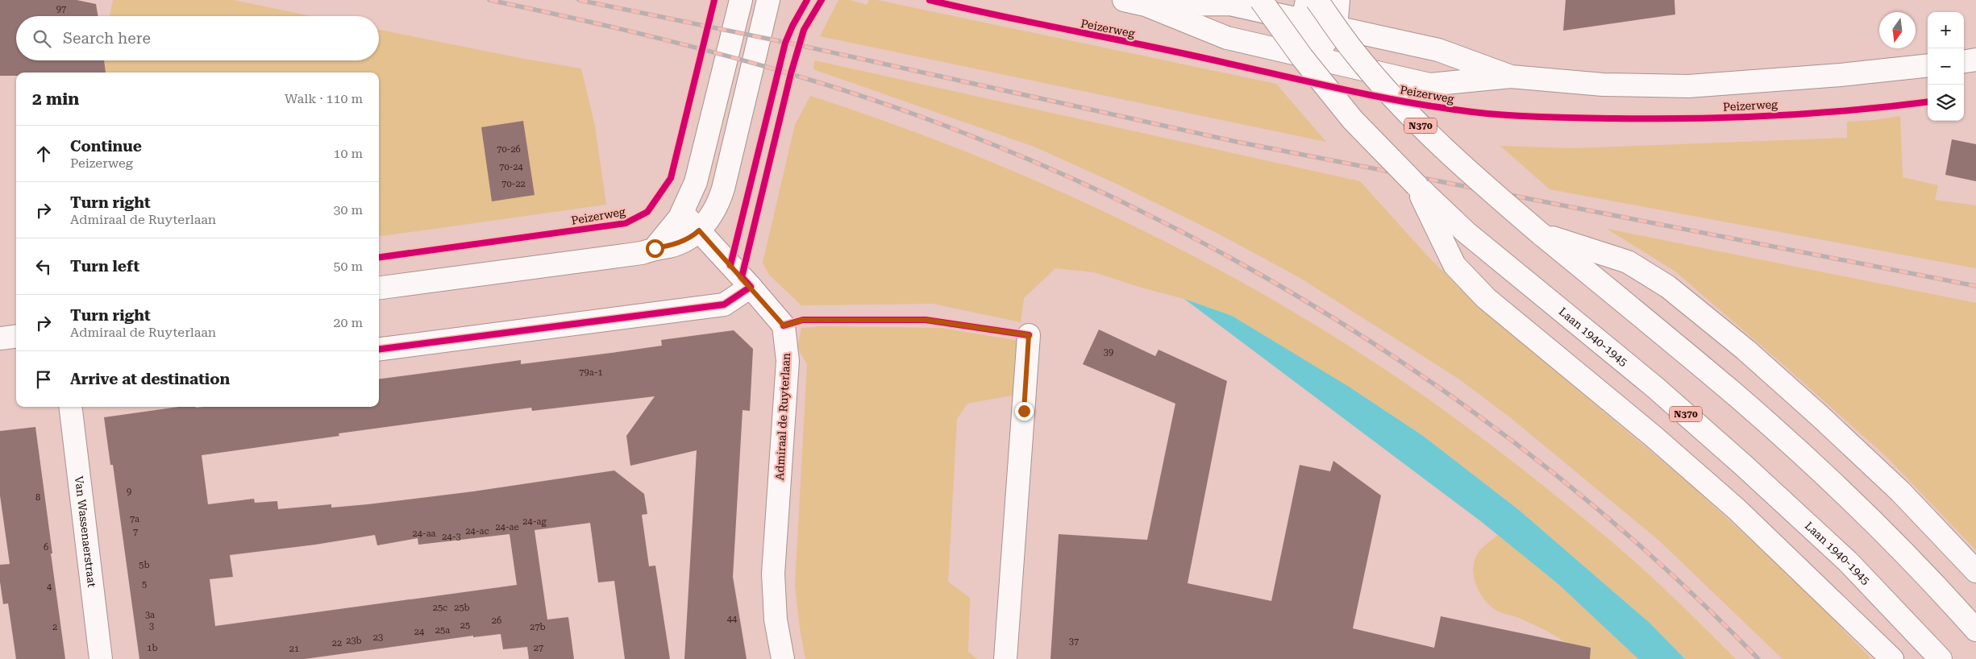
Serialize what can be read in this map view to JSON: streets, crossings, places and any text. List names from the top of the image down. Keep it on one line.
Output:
{"streets":{"main road":["Peizerweg","N370","Laan 1940-1945","Admiraal de Ruyterlaan","Van Wassenaerstraat"]},"crossings":[["N370","Laan 1940-1945"]],"house_numbers":["97","70-26","70-24","70-22","39","79a-1","9","8","7a","24-ag","24-ae","24-ac","7","24-aa","24-3","6","5b","5","4","25c","25b","3a","44","26","25","3","2","27b","25a","24","23","23b","37","22","1b","27","21"],"north":"bottom","page":{"map_buttons":["+","−"],"search":"Search here","heading":["2 min","Walk · 110 m"],"list":[["Continue","Peizerweg","10 m"],["Turn right","Admiraal de Ruyterlaan","30 m"],["Turn left","50 m"],["Turn right","Admiraal de Ruyterlaan","20 m"],"Arrive at destination"]}}
